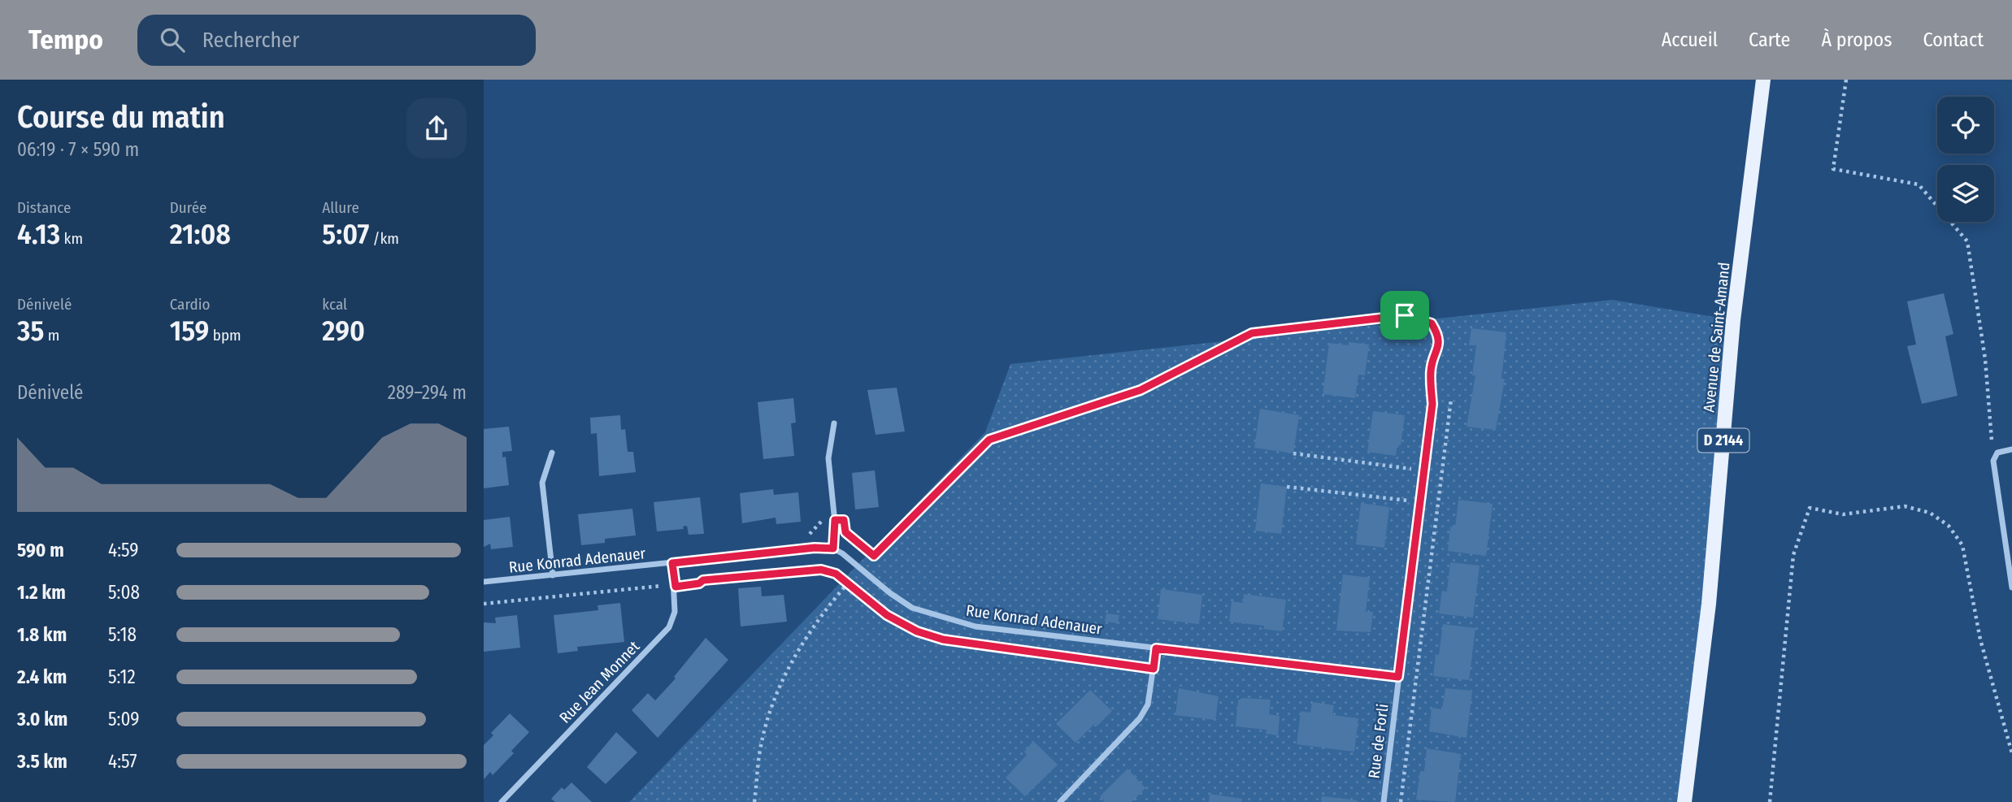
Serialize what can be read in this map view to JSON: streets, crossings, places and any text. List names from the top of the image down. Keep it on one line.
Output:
{"streets":{"main road":["Avenue de Saint-Amand","D 2144"],"street":["Rue Konrad Adenauer","Rue Jean Monnet","Rue de Forli"]},"crossings":[["Rue Konrad Adenauer","Rue Jean Monnet"],["Rue Konrad Adenauer","Rue de Forli"]],"page":{"header":"Tempo","search":"Rechercher","nav":["Accueil","Carte","À propos","Contact"],"heading":["Course du matin","06:19 · 7 × 590 m"],"stats":[["Distance","4.13 km"],["Durée","21:08"],["Allure","5:07 /km"],["Dénivelé","35 m"],["Cardio","159 bpm"],["kcal","290"]],"chart":["Dénivelé","289–294 m"],"list":[{"name":"590 m","note":"4:59"},{"name":"1.2 km","note":"5:08"},{"name":"1.8 km","note":"5:18"},{"name":"2.4 km","note":"5:12"},{"name":"3.0 km","note":"5:09"},{"name":"3.5 km","note":"4:57"}]}}
